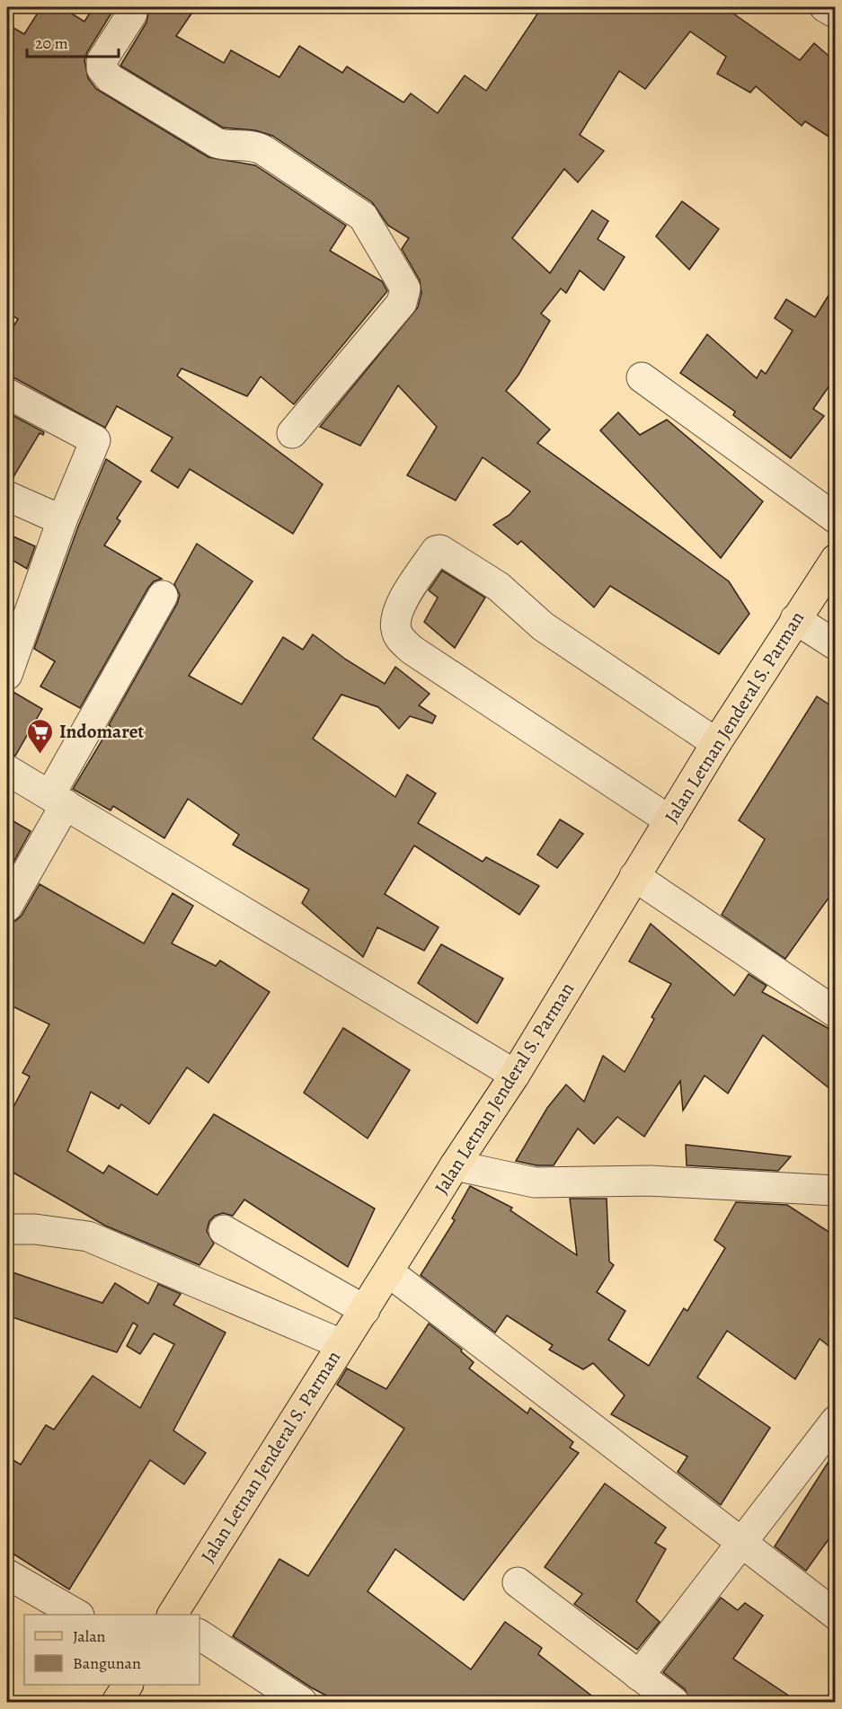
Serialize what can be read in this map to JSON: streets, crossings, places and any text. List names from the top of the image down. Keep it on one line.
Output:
{"streets":{"main road":["Jalan Letnan Jenderal S. Parman"]},"places":{"supermarket":["Indomaret"]},"legend":["Jalan","Bangunan"],"scale_bar":"20 m"}
